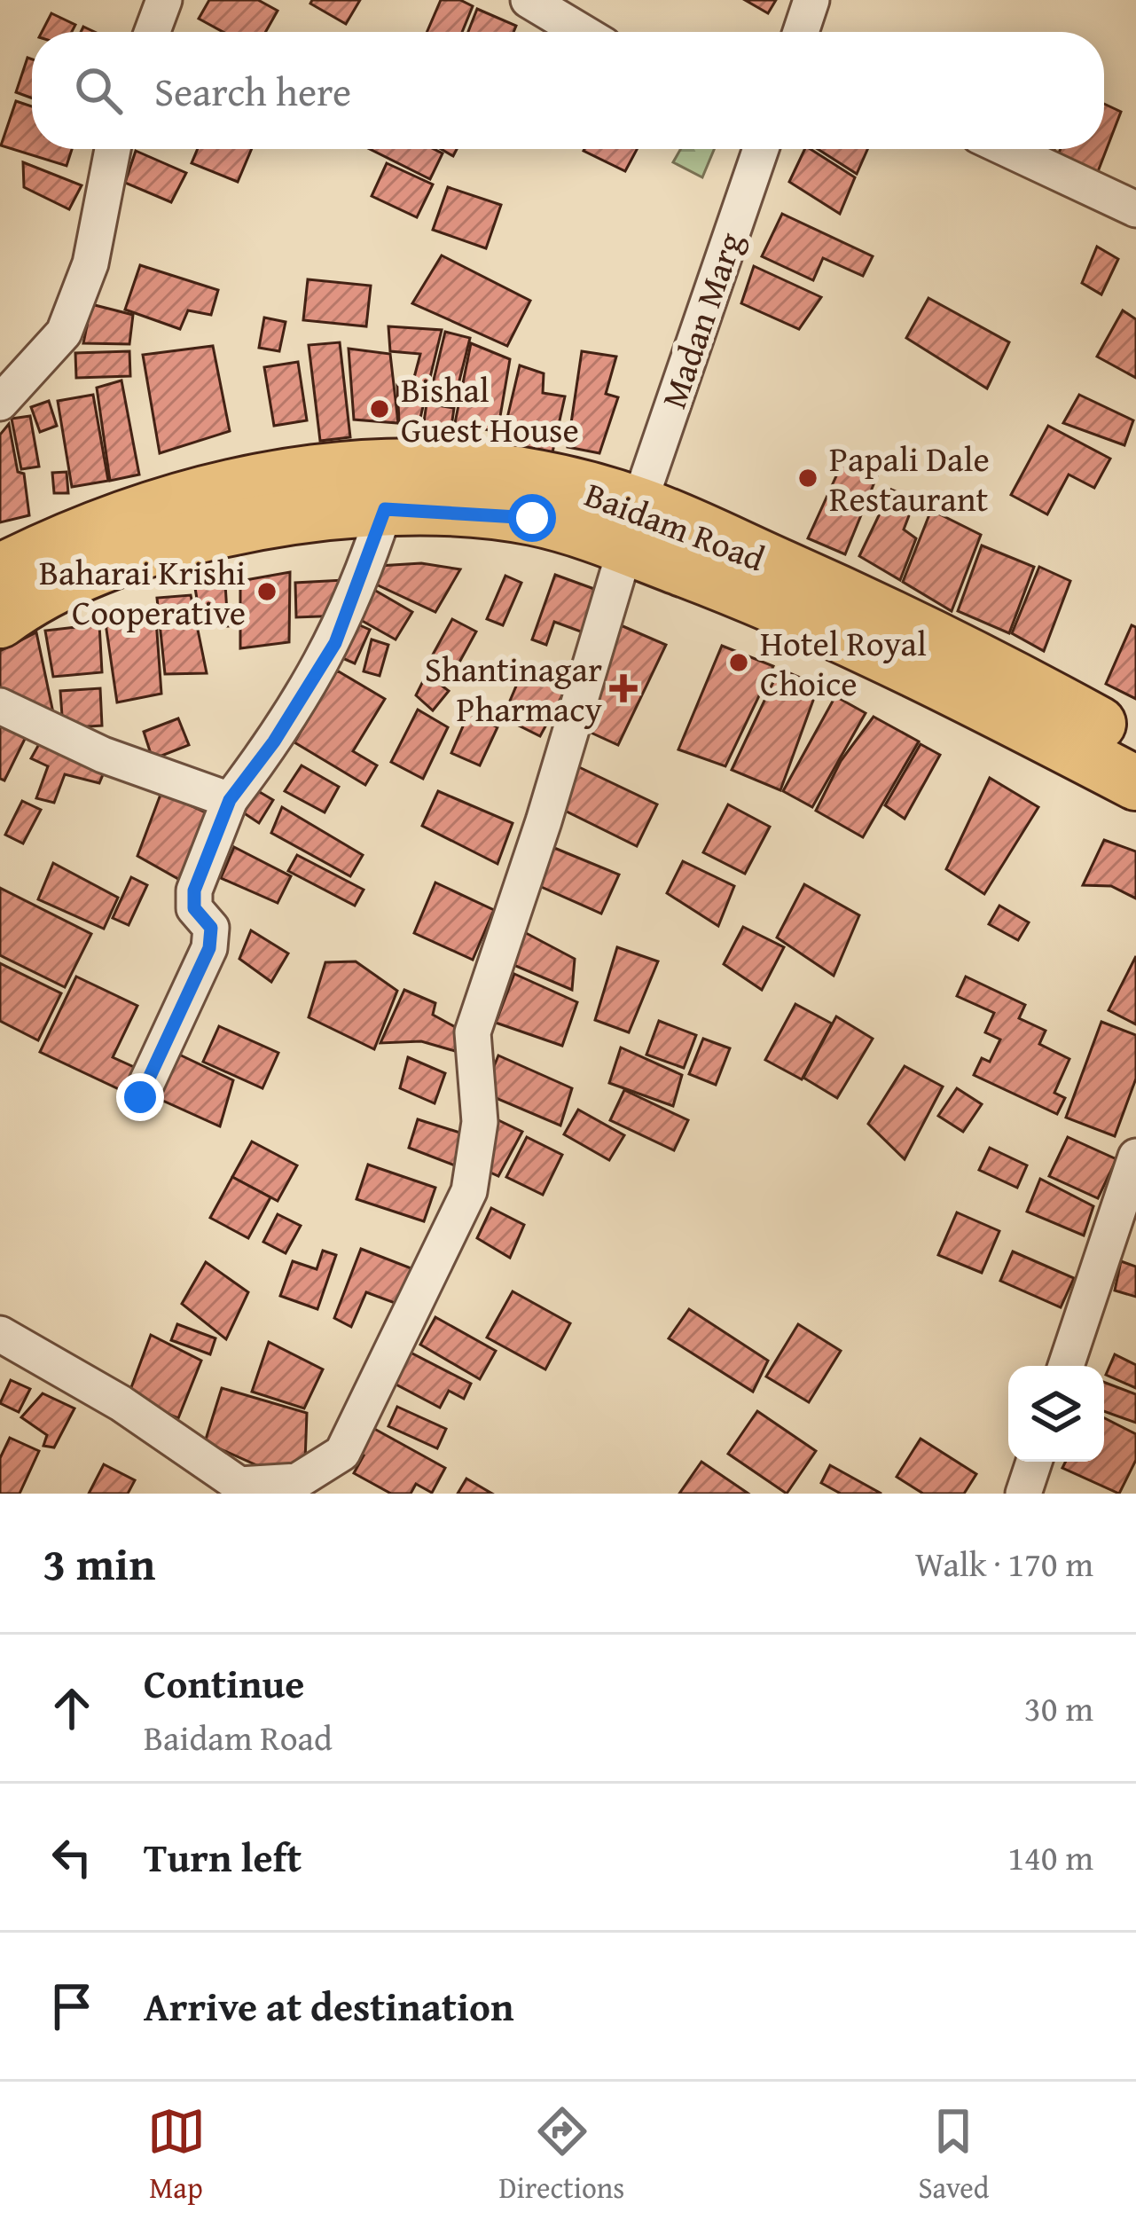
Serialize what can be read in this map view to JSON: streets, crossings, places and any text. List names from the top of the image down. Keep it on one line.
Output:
{"streets":{"main road":["Baidam Road"],"street":["Madan Marg"]},"crossings":[["Madan Marg","Baidam Road"]],"places":{"other":["Bishal Guest House","Papali Dale Restaurant","Baharai Krishi Cooperative","Hotel Royal Choice"],"health":["Shantinagar Pharmacy"]},"page":{"search":"Search here","heading":["3 min","Walk · 170 m"],"list":[["Continue","Baidam Road","30 m"],["Turn left","140 m"],"Arrive at destination"],"nav":["Map","Directions","Saved"]}}
